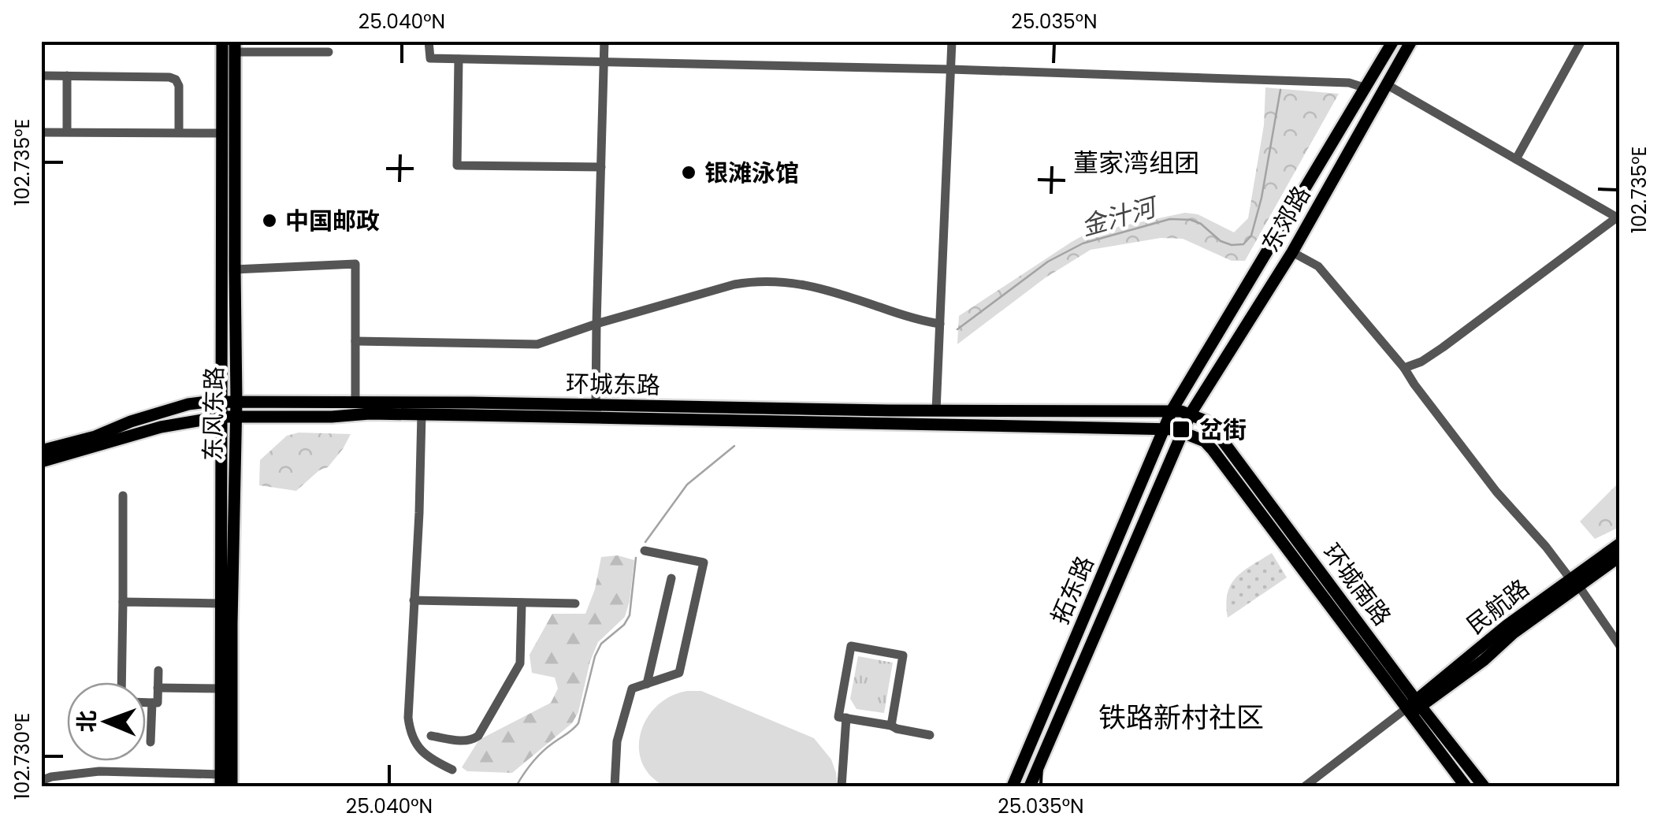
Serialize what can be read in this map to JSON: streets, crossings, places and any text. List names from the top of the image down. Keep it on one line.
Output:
{"streets":{"main road":["东郊路","环城东路","东风东路","环城南路","拓东路","民航路"]},"crossings":[["东郊路","环城东路"],["东郊路","环城南路"],["东郊路","拓东路"],["环城东路","东风东路"],["环城东路","环城南路"],["环城东路","拓东路"],["环城南路","拓东路"],["环城南路","民航路"]],"districts":["董家湾组团","铁路新村社区"],"water":["金汁河"],"places":{"other":["银滩泳馆","中国邮政"],"transit":["岔街"]},"north":"left","coordinates":["25.040°N","25.035°N","102.735°E","102.730°E"]}
